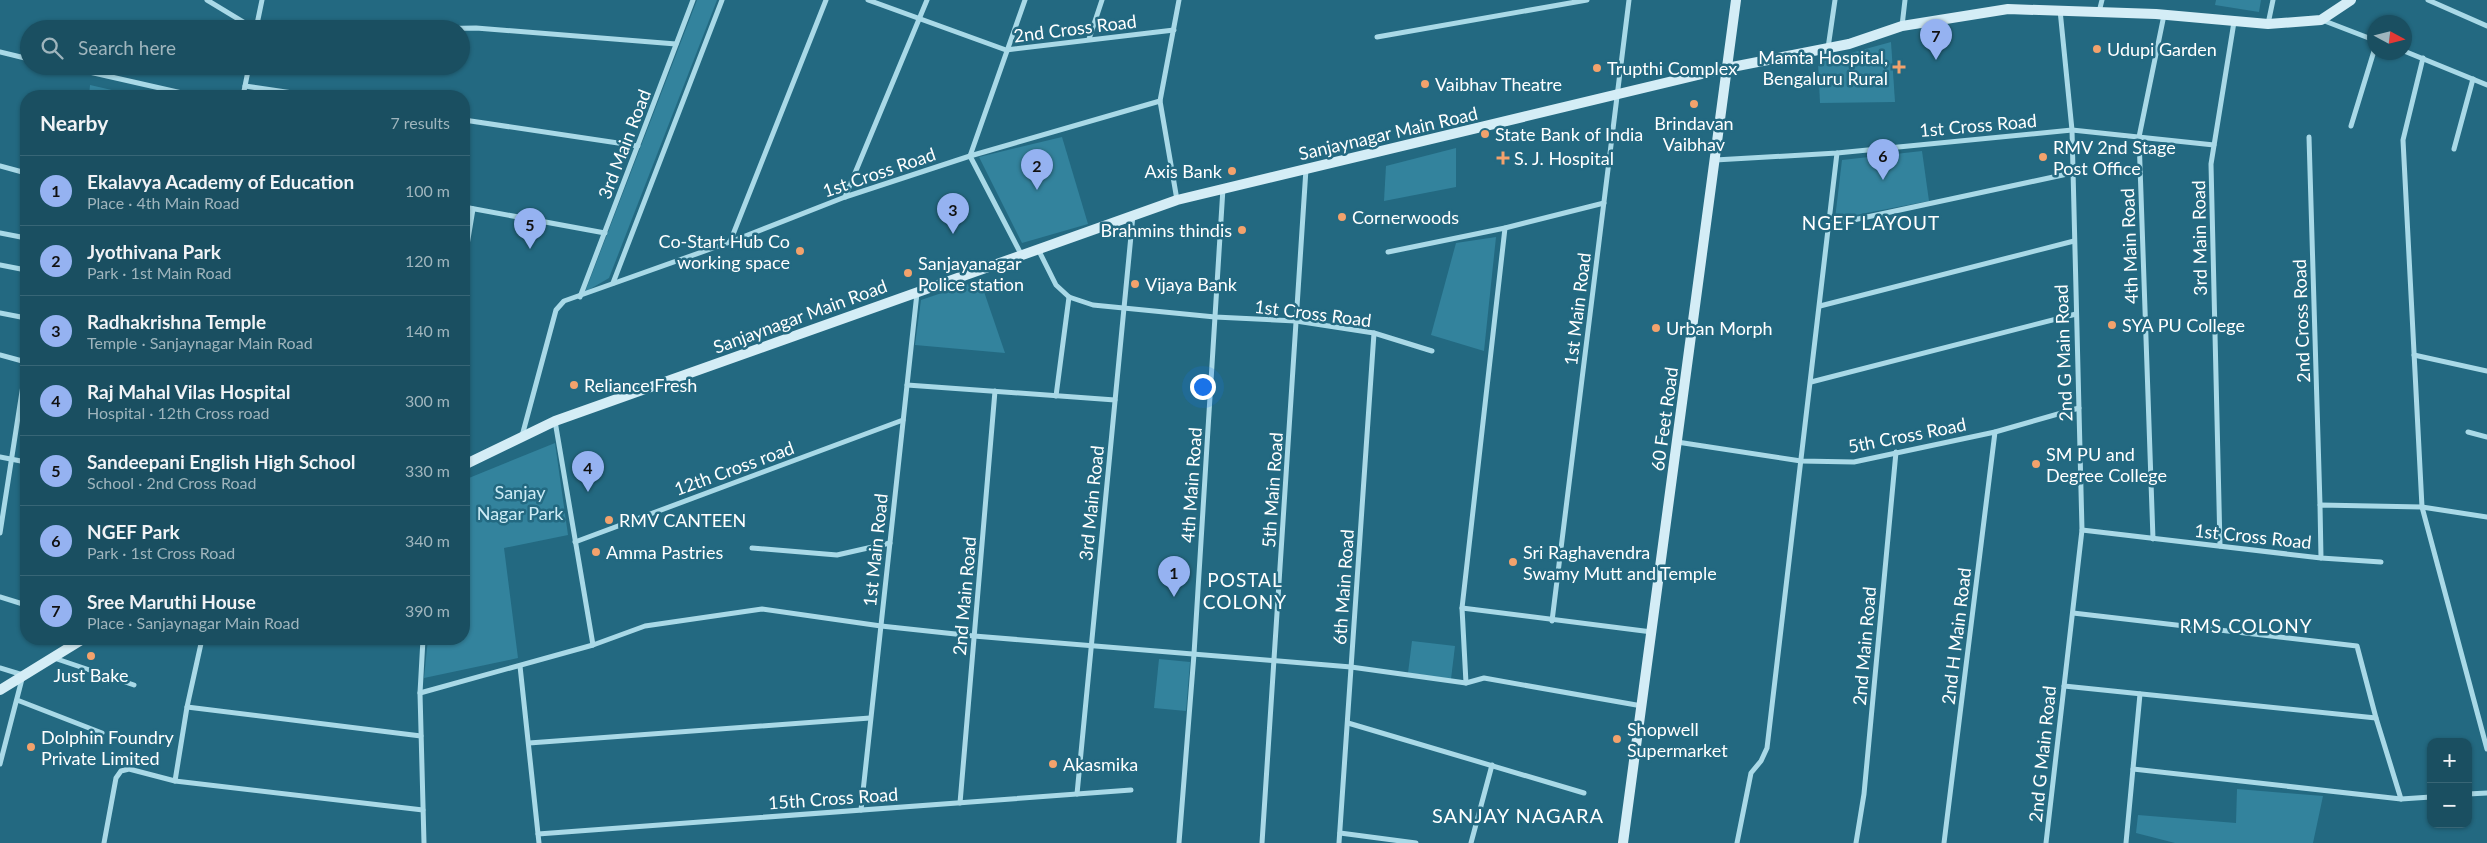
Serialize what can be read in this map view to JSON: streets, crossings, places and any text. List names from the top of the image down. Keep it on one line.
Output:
{"streets":{"street":["2nd Cross Road","1st Cross Road","Sanjaynagar Main Road","3rd Main Road","4th Main Road","1st Main Road","2nd G Main Road","60 Feet Road","5th Cross Road","12th Cross road","5th Main Road","6th Main Road","2nd Main Road","2nd H Main Road","15th Cross Road"]},"crossings":[["2nd Cross Road","1st Cross Road"],["1st Cross Road","Sanjaynagar Main Road"],["1st Cross Road","3rd Main Road"],["1st Cross Road","4th Main Road"],["1st Cross Road","2nd G Main Road"],["1st Cross Road","60 Feet Road"],["1st Cross Road","5th Main Road"],["1st Cross Road","6th Main Road"],["Sanjaynagar Main Road","3rd Main Road"],["Sanjaynagar Main Road","4th Main Road"],["Sanjaynagar Main Road","1st Main Road"],["Sanjaynagar Main Road","2nd G Main Road"],["Sanjaynagar Main Road","60 Feet Road"],["Sanjaynagar Main Road","5th Main Road"],["3rd Main Road","15th Cross Road"],["1st Main Road","12th Cross road"],["1st Main Road","15th Cross Road"],["2nd G Main Road","5th Cross Road"],["60 Feet Road","5th Cross Road"],["5th Cross Road","2nd Main Road"],["5th Cross Road","2nd H Main Road"],["2nd Main Road","15th Cross Road"]],"districts":["NGEF LAYOUT","POSTAL COLONY","RMS COLONY","SANJAY NAGARA"],"parks":["Sanjay Nagar Park"],"places":{"other":["Udupi Garden","Trupthi Complex","Vaibhav Theatre","Brindavan Vaibhav","State Bank of India","RMV 2nd Stage Post Office","Axis Bank","Cornerwoods","Brahmins thindis","Co-Start Hub Co working space","Sanjayanagar Police station","Vijaya Bank","SYA PU College","Urban Morph","Reliance Fresh","SM PU and Degree College","RMV CANTEEN","Amma Pastries","Sri Raghavendra Swamy Mutt and Temple","Just Bake","Shopwell Supermarket","Dolphin Foundry Private Limited","Akasmika"],"health":["Mamta Hospital, Bengaluru Rural","S. J. Hospital"]},"north":"right","page":{"pins":["7","6","2","3","5","4","1"],"search":"Search here","heading":["Nearby","7 results"],"list":[{"mark":"1","name":"Ekalavya Academy of Education","note":"Place · 4th Main Road","value":"100 m"},{"mark":"2","name":"Jyothivana Park","note":"Park · 1st Main Road","value":"120 m"},{"mark":"3","name":"Radhakrishna Temple","note":"Temple · Sanjaynagar Main Road","value":"140 m"},{"mark":"4","name":"Raj Mahal Vilas Hospital","note":"Hospital · 12th Cross road","value":"300 m"},{"mark":"5","name":"Sandeepani English High School","note":"School · 2nd Cross Road","value":"330 m"},{"mark":"6","name":"NGEF Park","note":"Park · 1st Cross Road","value":"340 m"},{"mark":"7","name":"Sree Maruthi House","note":"Place · Sanjaynagar Main Road","value":"390 m"}],"map_buttons":["+","−"]}}
